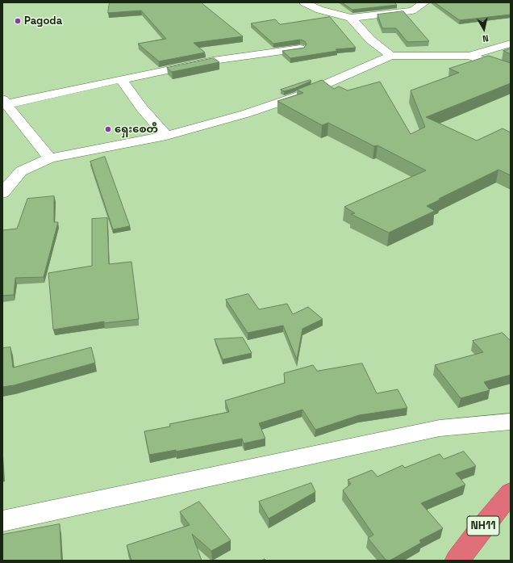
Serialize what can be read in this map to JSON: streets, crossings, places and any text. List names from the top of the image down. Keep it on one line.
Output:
{"streets":{"highway":["NH11"]},"places":["Pagoda","ရှေးစေတီ"],"north":"bottom"}
